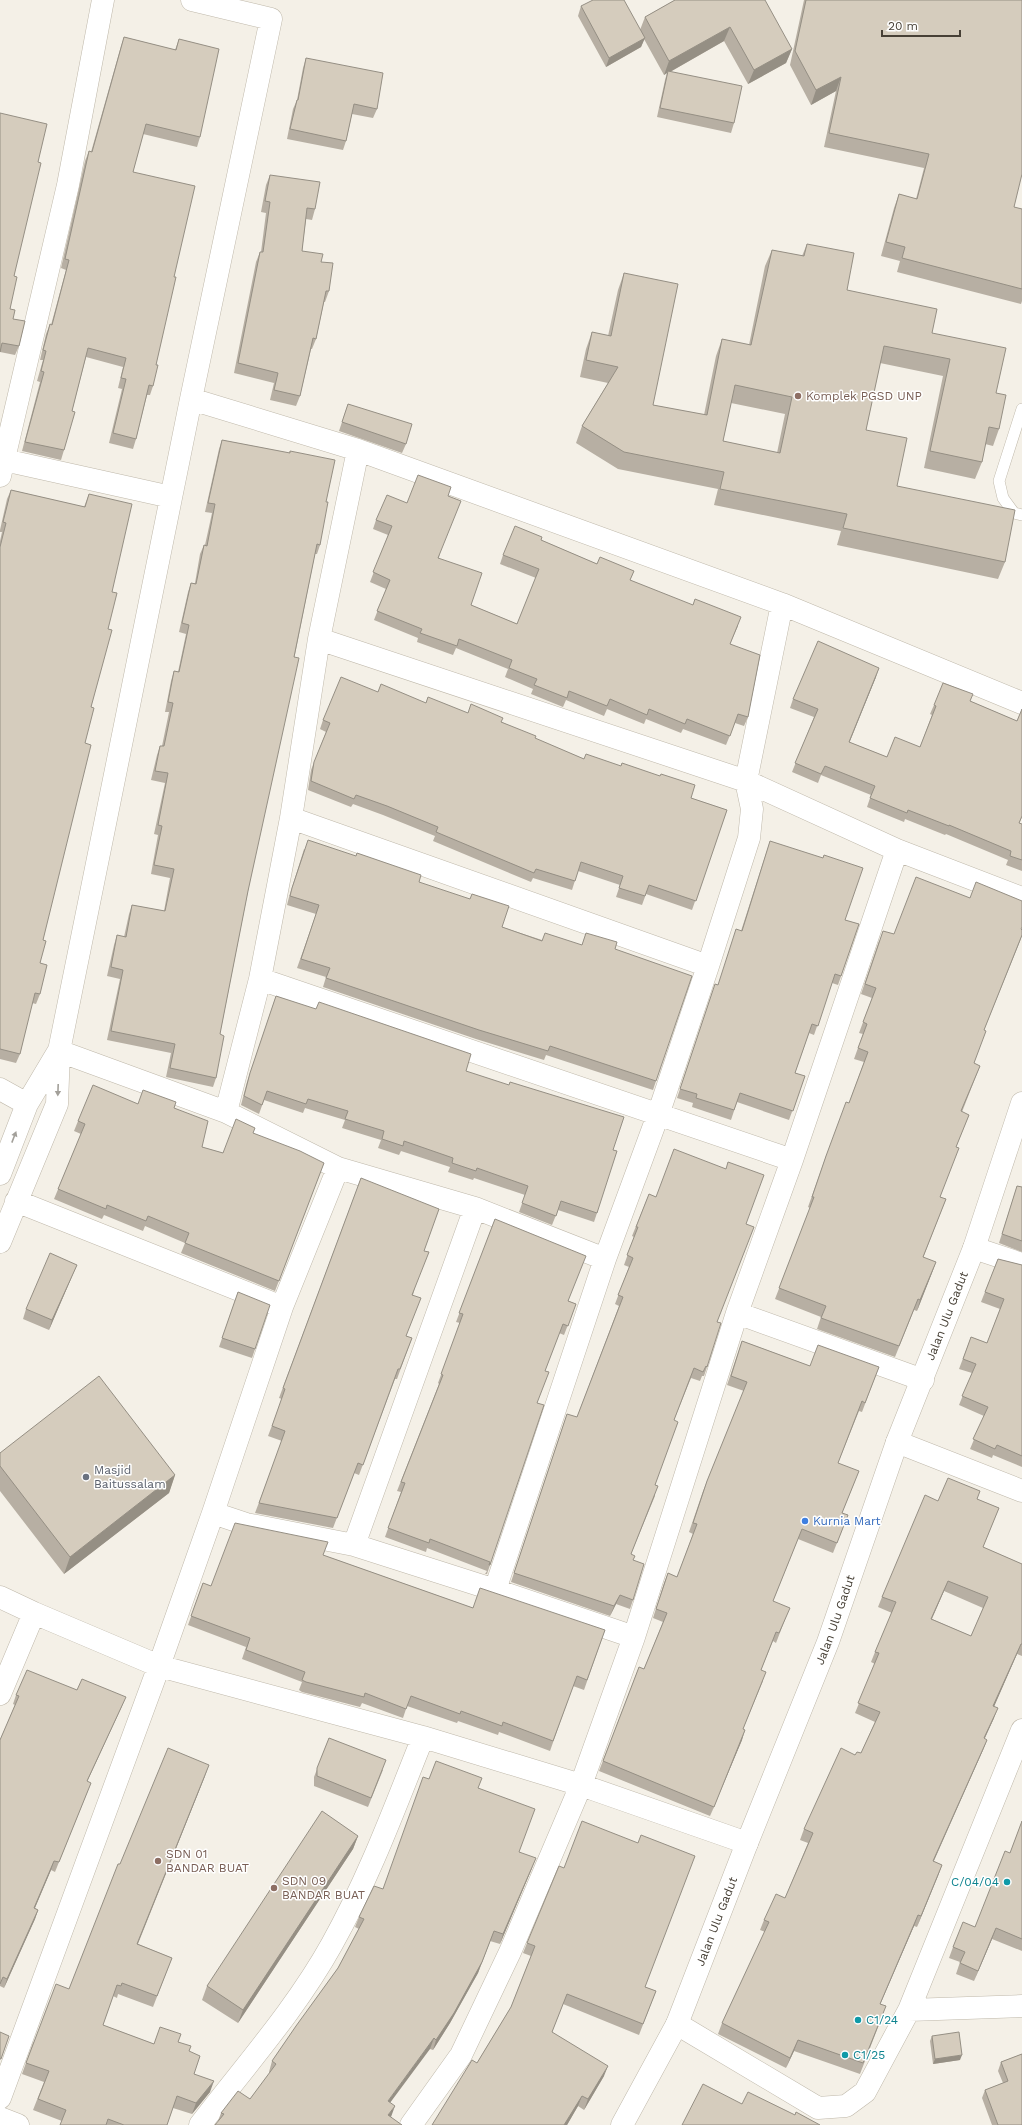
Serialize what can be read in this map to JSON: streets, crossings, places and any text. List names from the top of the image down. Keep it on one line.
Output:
{"streets":{"street":["Jalan Ulu Gadut"]},"places":["Komplek PGSD UNP","Masjid Baitussalam","Kurnia Mart","SDN 01 BANDAR BUAT","C/04/04","SDN 09 BANDAR BUAT","C1/24","C1/25"],"scale_bar":"20 m"}
